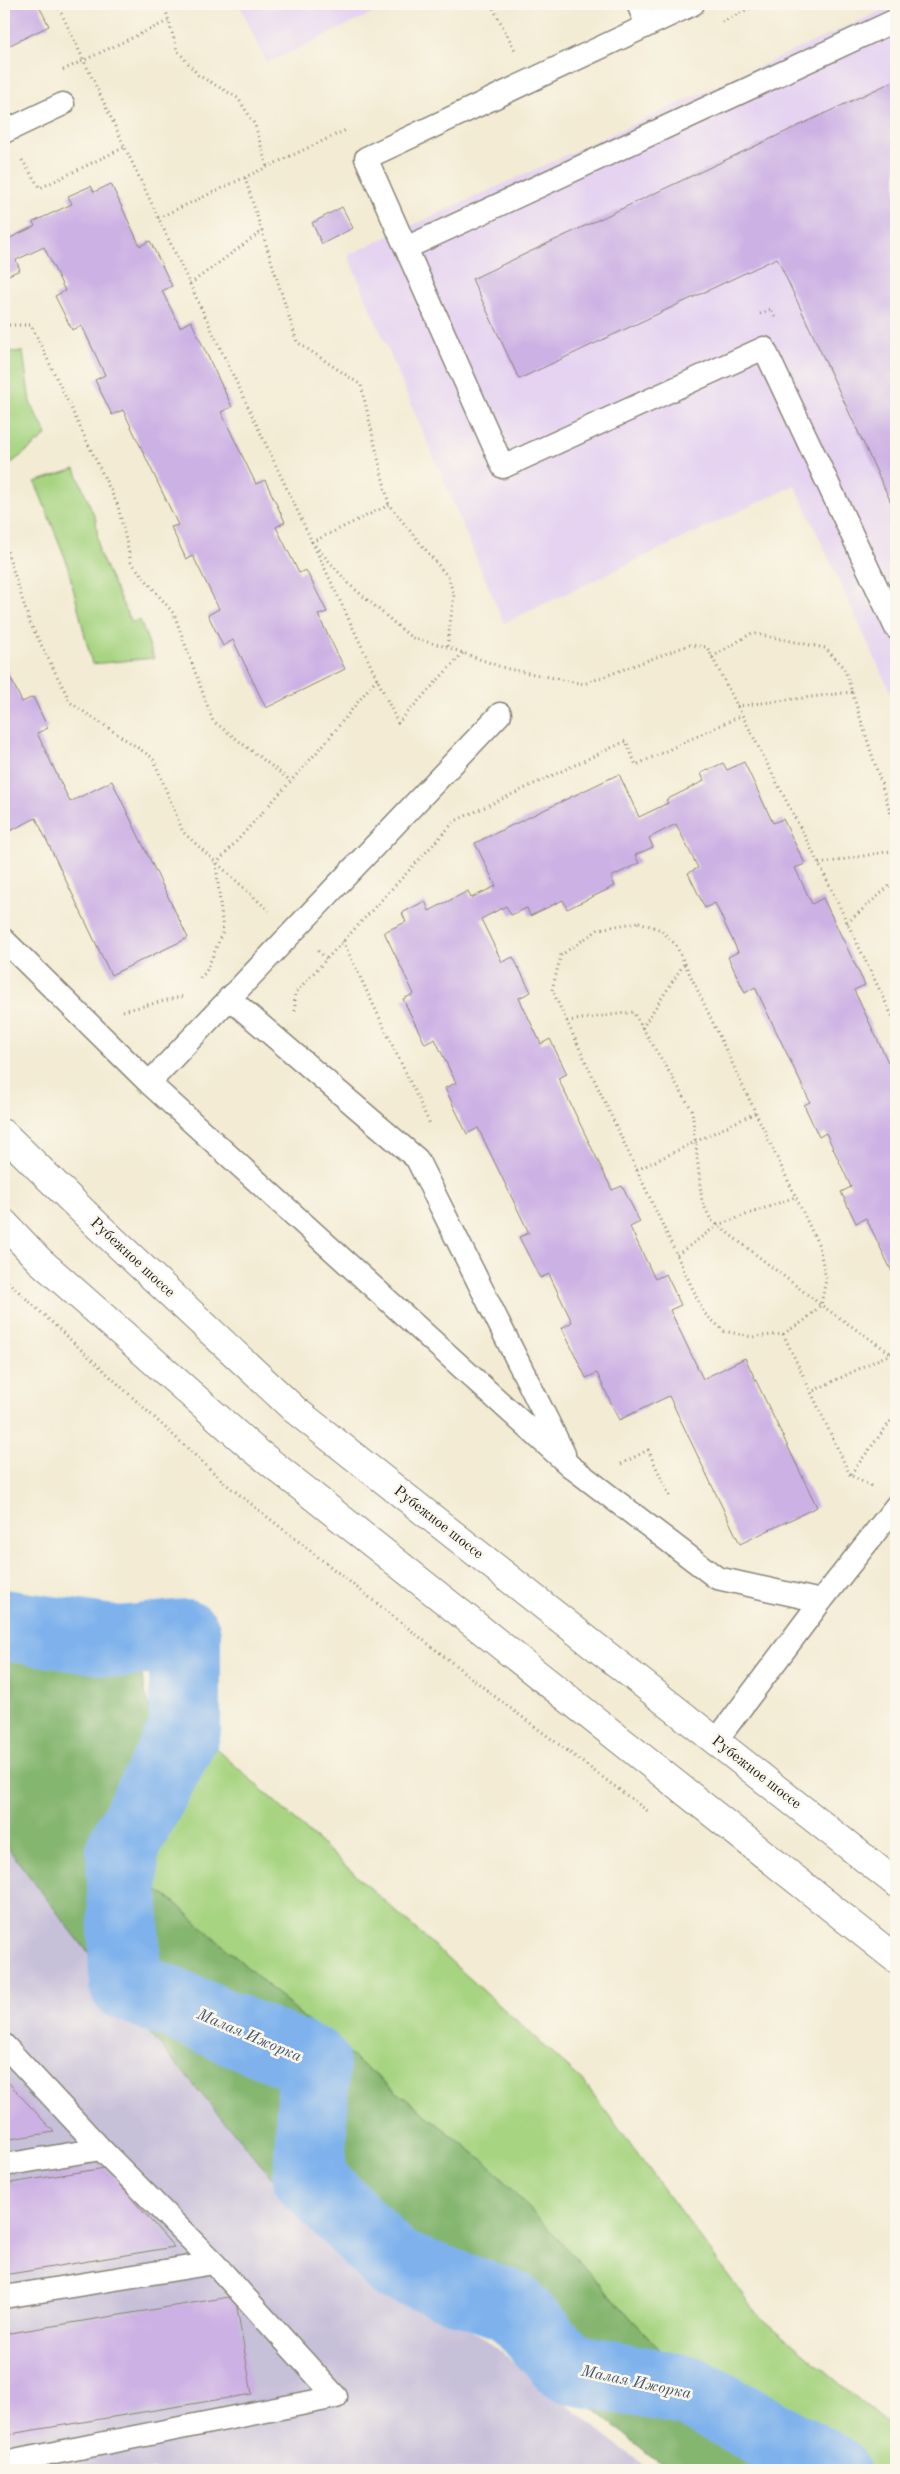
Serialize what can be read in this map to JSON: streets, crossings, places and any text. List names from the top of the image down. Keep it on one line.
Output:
{"streets":{"main road":["Рубежное шоссе"]},"water":["Малая Ижорка"]}
